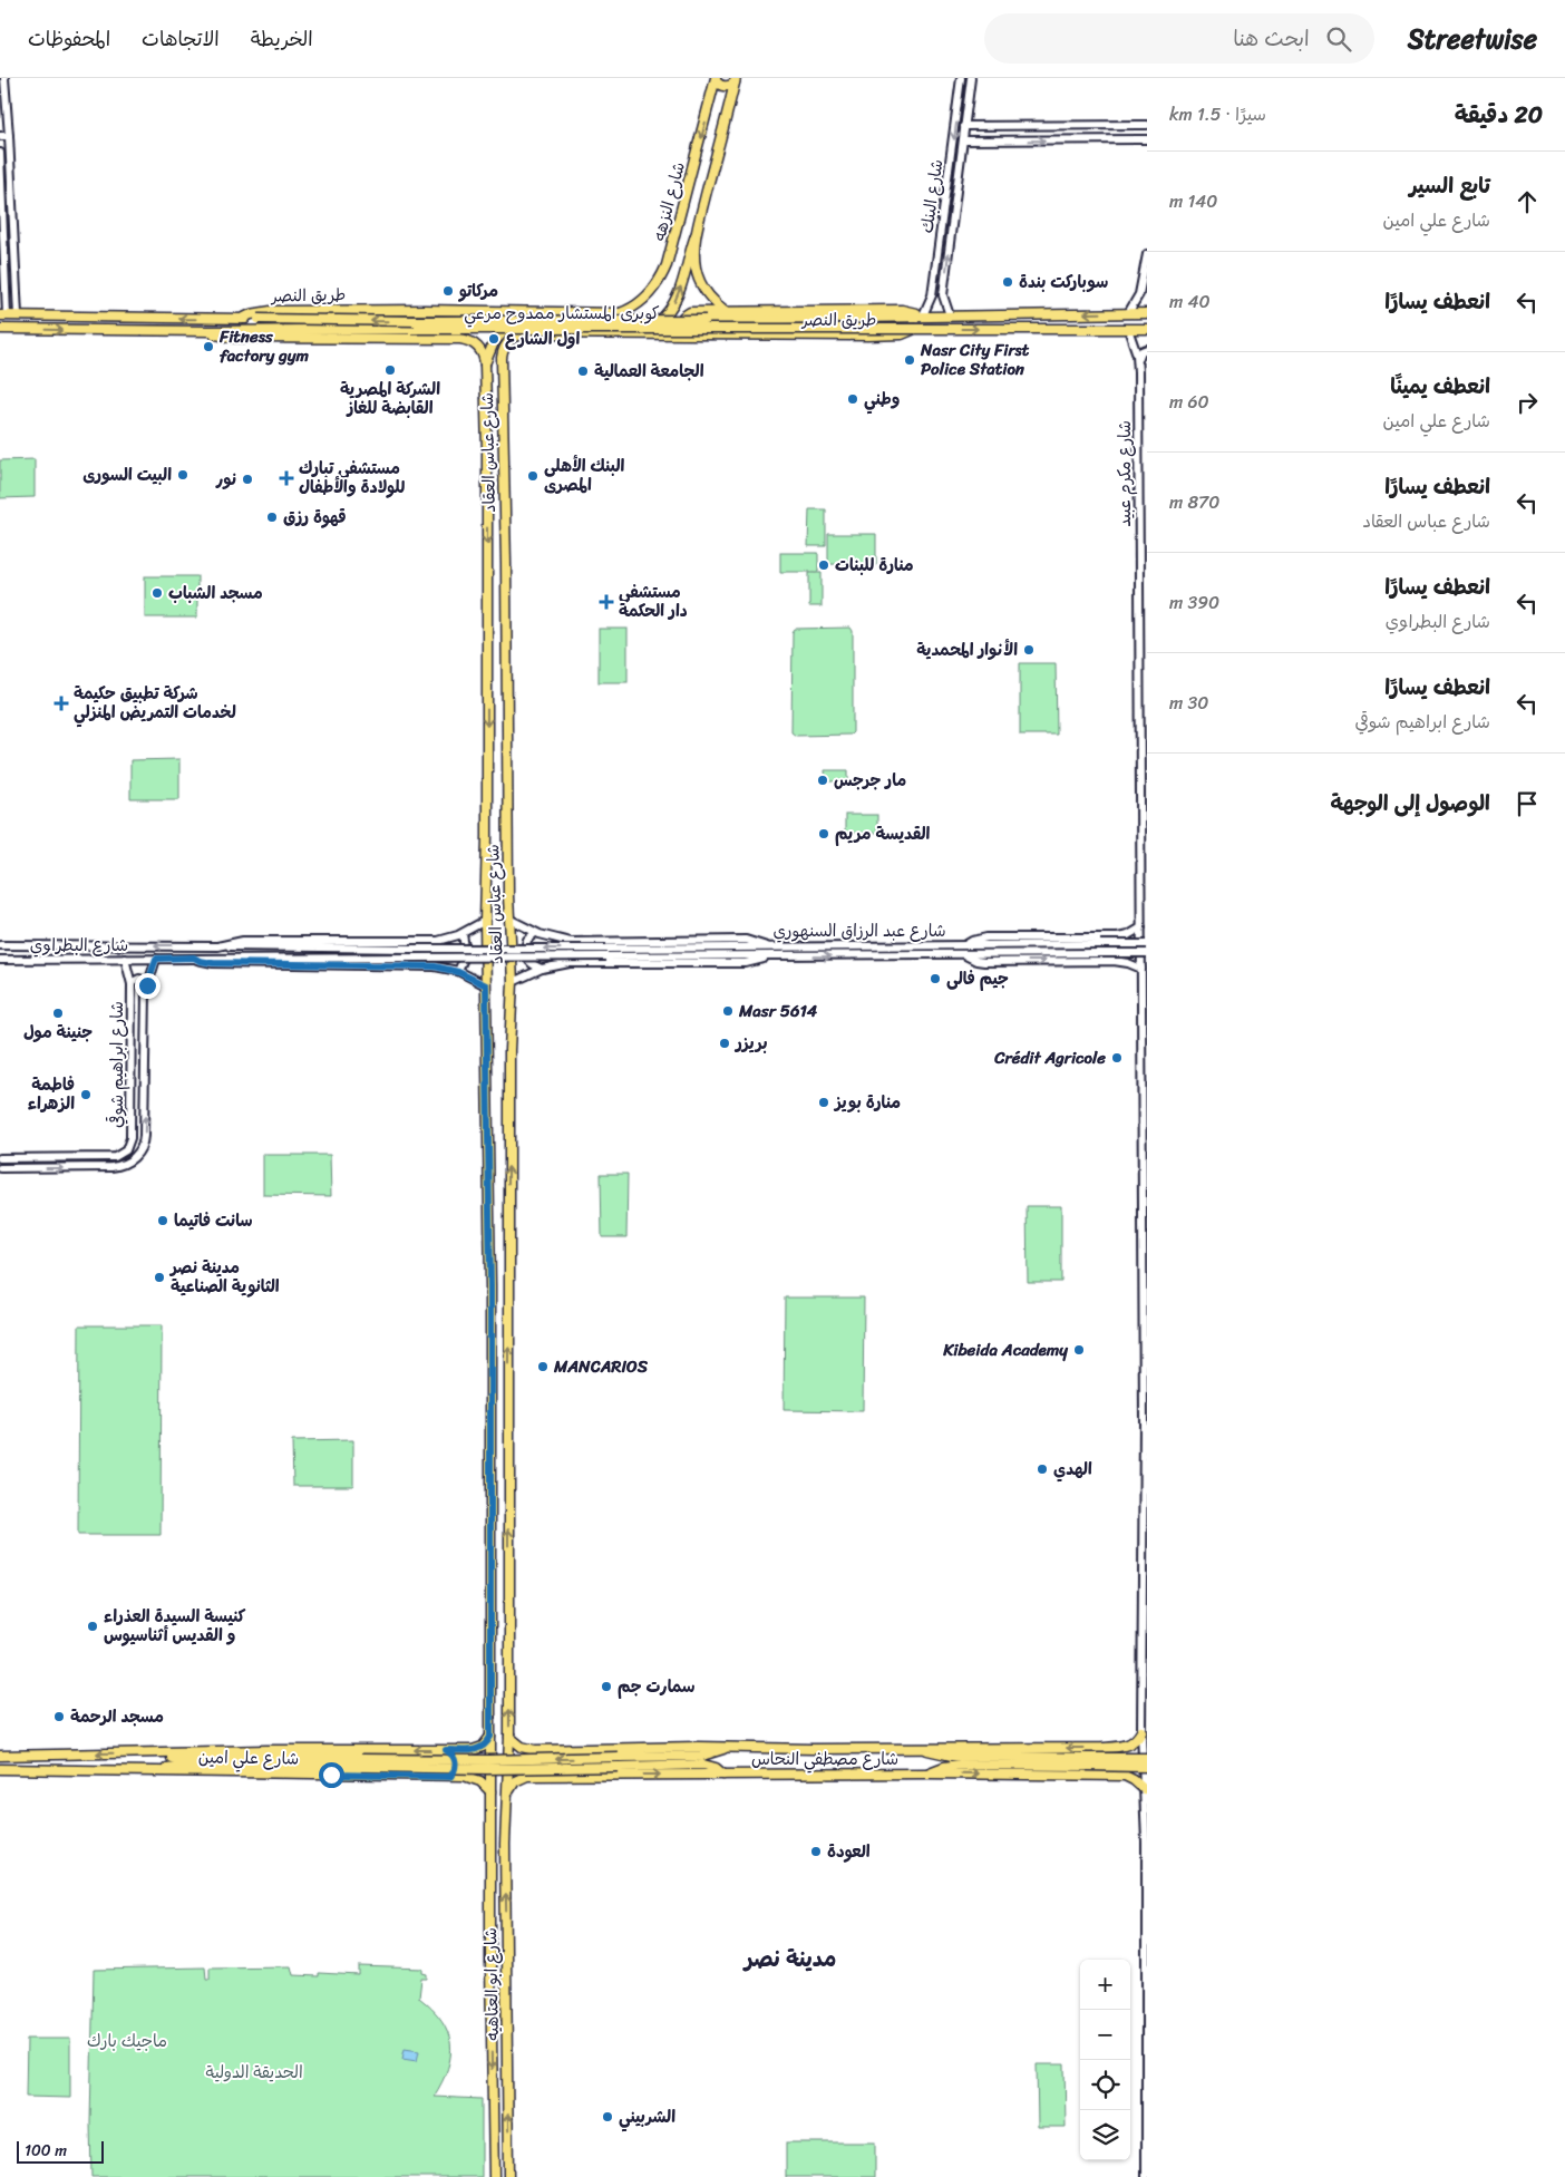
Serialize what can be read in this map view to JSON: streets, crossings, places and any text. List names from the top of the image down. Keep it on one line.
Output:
{"streets":{"main road":["شارع النزهه","طريق النصر","كوبرى المستشار ممدوح مرعي","شارع عباس العقاد","شارع علي امين","شارع مصطفي النحاس","شارع ابو العتاهيه"],"street":["شارع البنك","شارع مكرم عبيد","شارع عبد الرزاق السنهوري","شارع البطراوي","شارع ابراهيم شوقي"]},"crossings":[["شارع البنك","طريق النصر"],["شارع البنك","كوبرى المستشار ممدوح مرعي"],["شارع النزهه","طريق النصر"],["طريق النصر","كوبرى المستشار ممدوح مرعي"],["طريق النصر","شارع عباس العقاد"],["طريق النصر","شارع مكرم عبيد"],["شارع عباس العقاد","شارع عبد الرزاق السنهوري"],["شارع عباس العقاد","شارع البطراوي"],["شارع عباس العقاد","شارع علي امين"],["شارع عباس العقاد","شارع مصطفي النحاس"],["شارع عباس العقاد","شارع ابو العتاهيه"],["شارع مكرم عبيد","شارع عبد الرزاق السنهوري"],["شارع مكرم عبيد","شارع مصطفي النحاس"],["شارع البطراوي","شارع ابراهيم شوقي"],["شارع علي امين","شارع ابو العتاهيه"],["شارع مصطفي النحاس","شارع ابو العتاهيه"]],"districts":["مدينة نصر"],"parks":["ماجيك بارك","الحديقة الدولية"],"places":{"other":["سوباركت بندة","مركاتو","اول الشارع","Fitness factory gym","Nasr City First Police Station","الشركة المصرية القابضة للغاز","الجامعة العمالية","وطني","البيت السورى","البنك الأهلى المصرى","نور","قهوة رزق","منارة للبنات","مسجد الشباب","الأنوار المحمدية","مار جرجس","القديسة مريم","جيم فالى","Masr 5614","جنينة مول","بريزر","Crédit Agricole","فاطمة الزهراء","منارة بويز","سانت فاتيما","مدينة نصر الثانوية الصناعية","Kibeida Academy","MANCARIOS","الهدي","كنيسة السيدة العذراء و القديس أثناسيوس","سمارت جم","مسجد الرحمة","العودة","الشربيني"],"health":["مستشفى تبارك للولادة والأطفال","مستشفي دار الحكمة","شركة تطبيق حكيمة لخدمات التمريض المنزلي"]},"scale_bar":"100 m","page":{"header":"Streetwise","search":"ابحث هنا","nav":["الخريطة","الاتجاهات","المحفوظات"],"heading":["20 دقيقة","سيرًا · 1.5 km"],"list":[["تابع السير","شارع علي امين","140 m"],["انعطف يسارًا","40 m"],["انعطف يمينًا","شارع علي امين","60 m"],["انعطف يسارًا","شارع عباس العقاد","870 m"],["انعطف يسارًا","شارع البطراوي","390 m"],["انعطف يسارًا","شارع ابراهيم شوقي","30 m"],"الوصول إلى الوجهة"],"map_buttons":["+","−"],"scale":"100 m"}}
